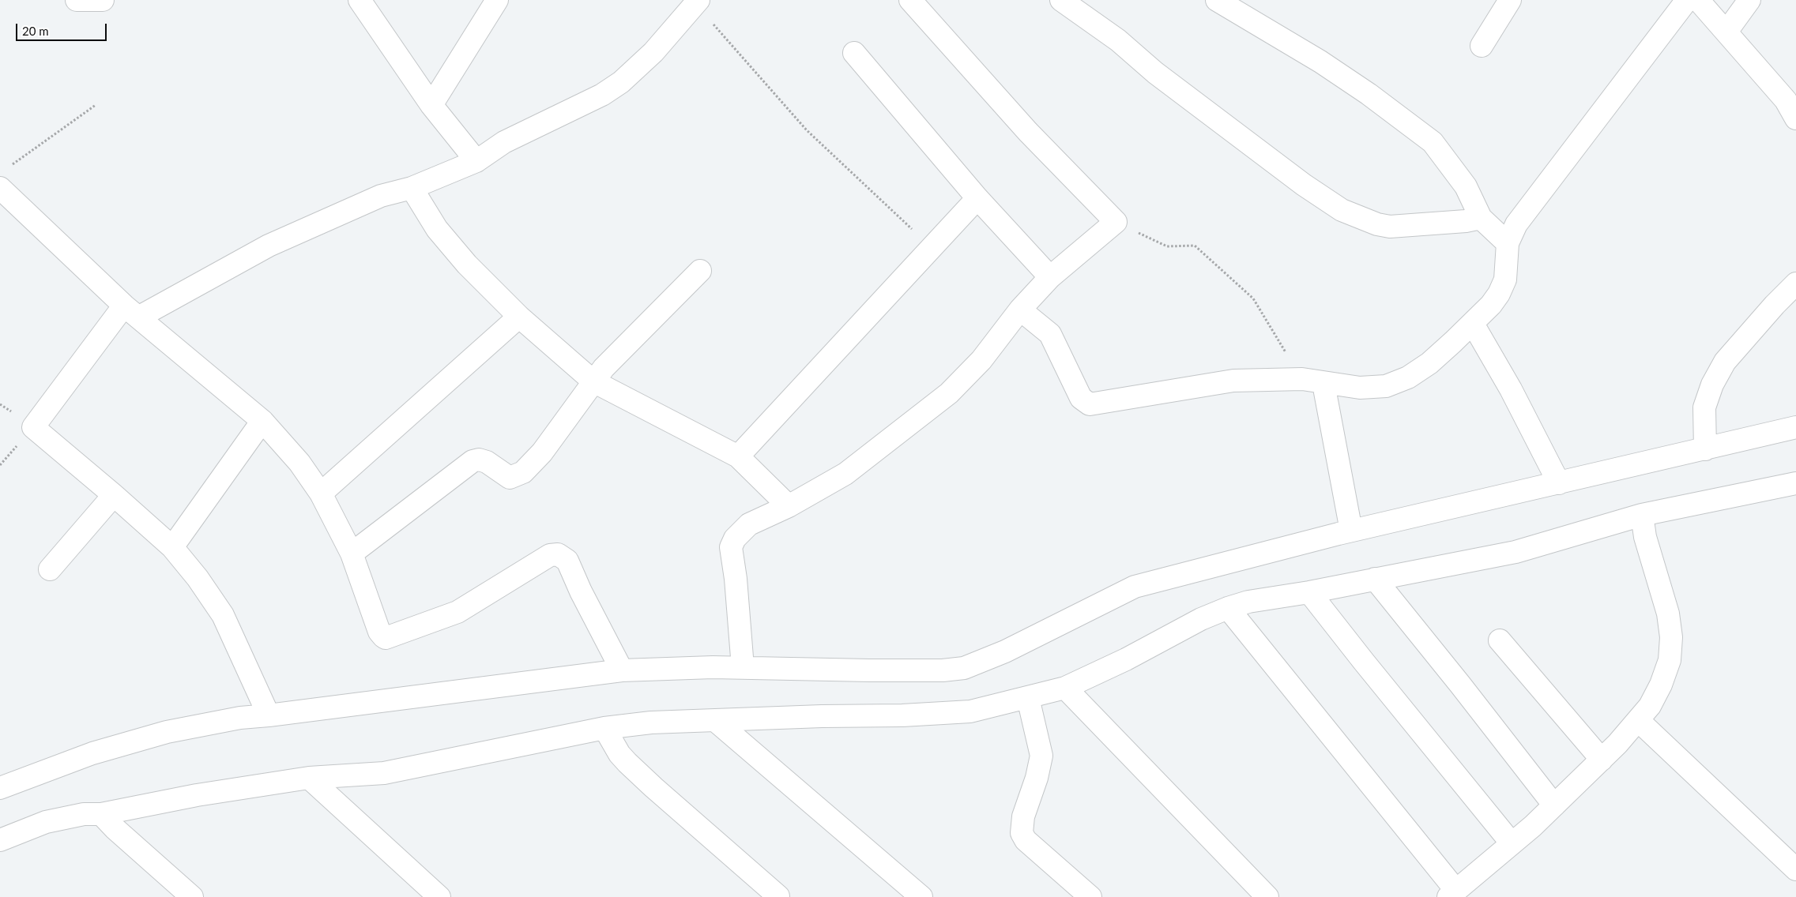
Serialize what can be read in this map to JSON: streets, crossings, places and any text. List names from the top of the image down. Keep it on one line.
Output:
{"scale_bar":"20 m"}
